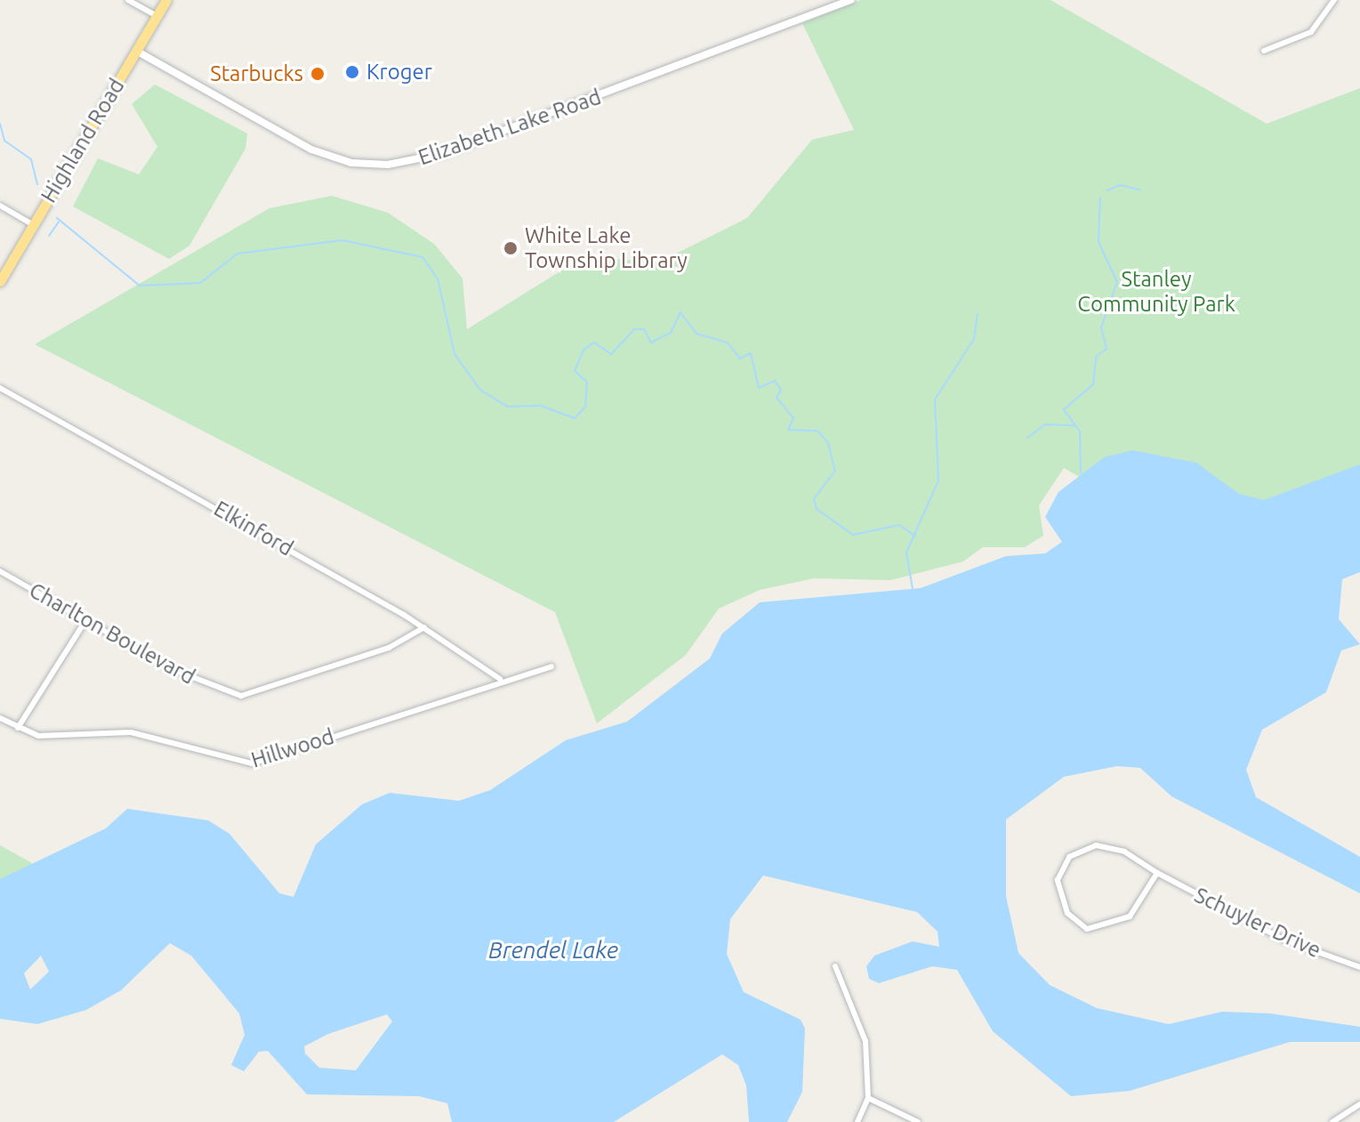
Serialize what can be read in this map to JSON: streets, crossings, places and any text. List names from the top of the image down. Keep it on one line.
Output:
{"streets":{"highway":["Highland Road"],"street":["Elizabeth Lake Road","Elkinford","Charlton Boulevard","Hillwood","Schuyler Drive"]},"crossings":[["Elizabeth Lake Road","Highland Road"],["Elkinford","Charlton Boulevard"],["Elkinford","Hillwood"]],"water":["Brendel Lake"],"parks":["Stanley Community Park"],"places":["Kroger","Starbucks","White Lake Township Library"]}
